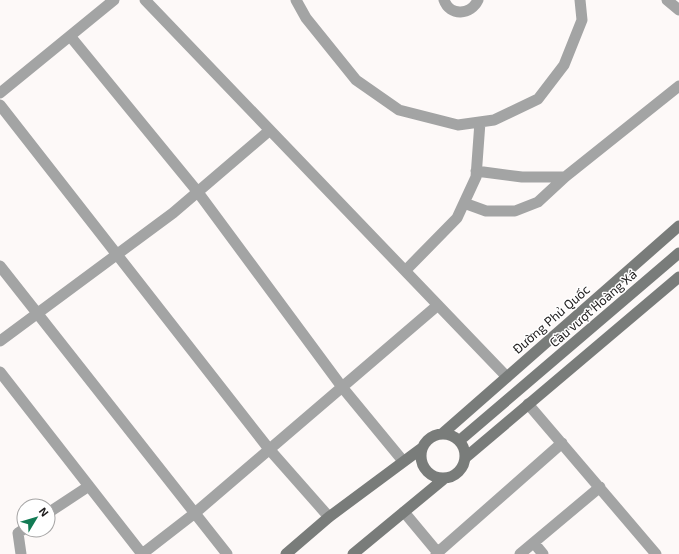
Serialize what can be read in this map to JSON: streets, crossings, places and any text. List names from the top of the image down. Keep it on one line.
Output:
{"streets":{"main road":["Cầu vượt Hoàng Xá","Đường Phủ Quốc"]},"crossings":[["Cầu vượt Hoàng Xá","Đường Phủ Quốc"]],"north":"top right"}
